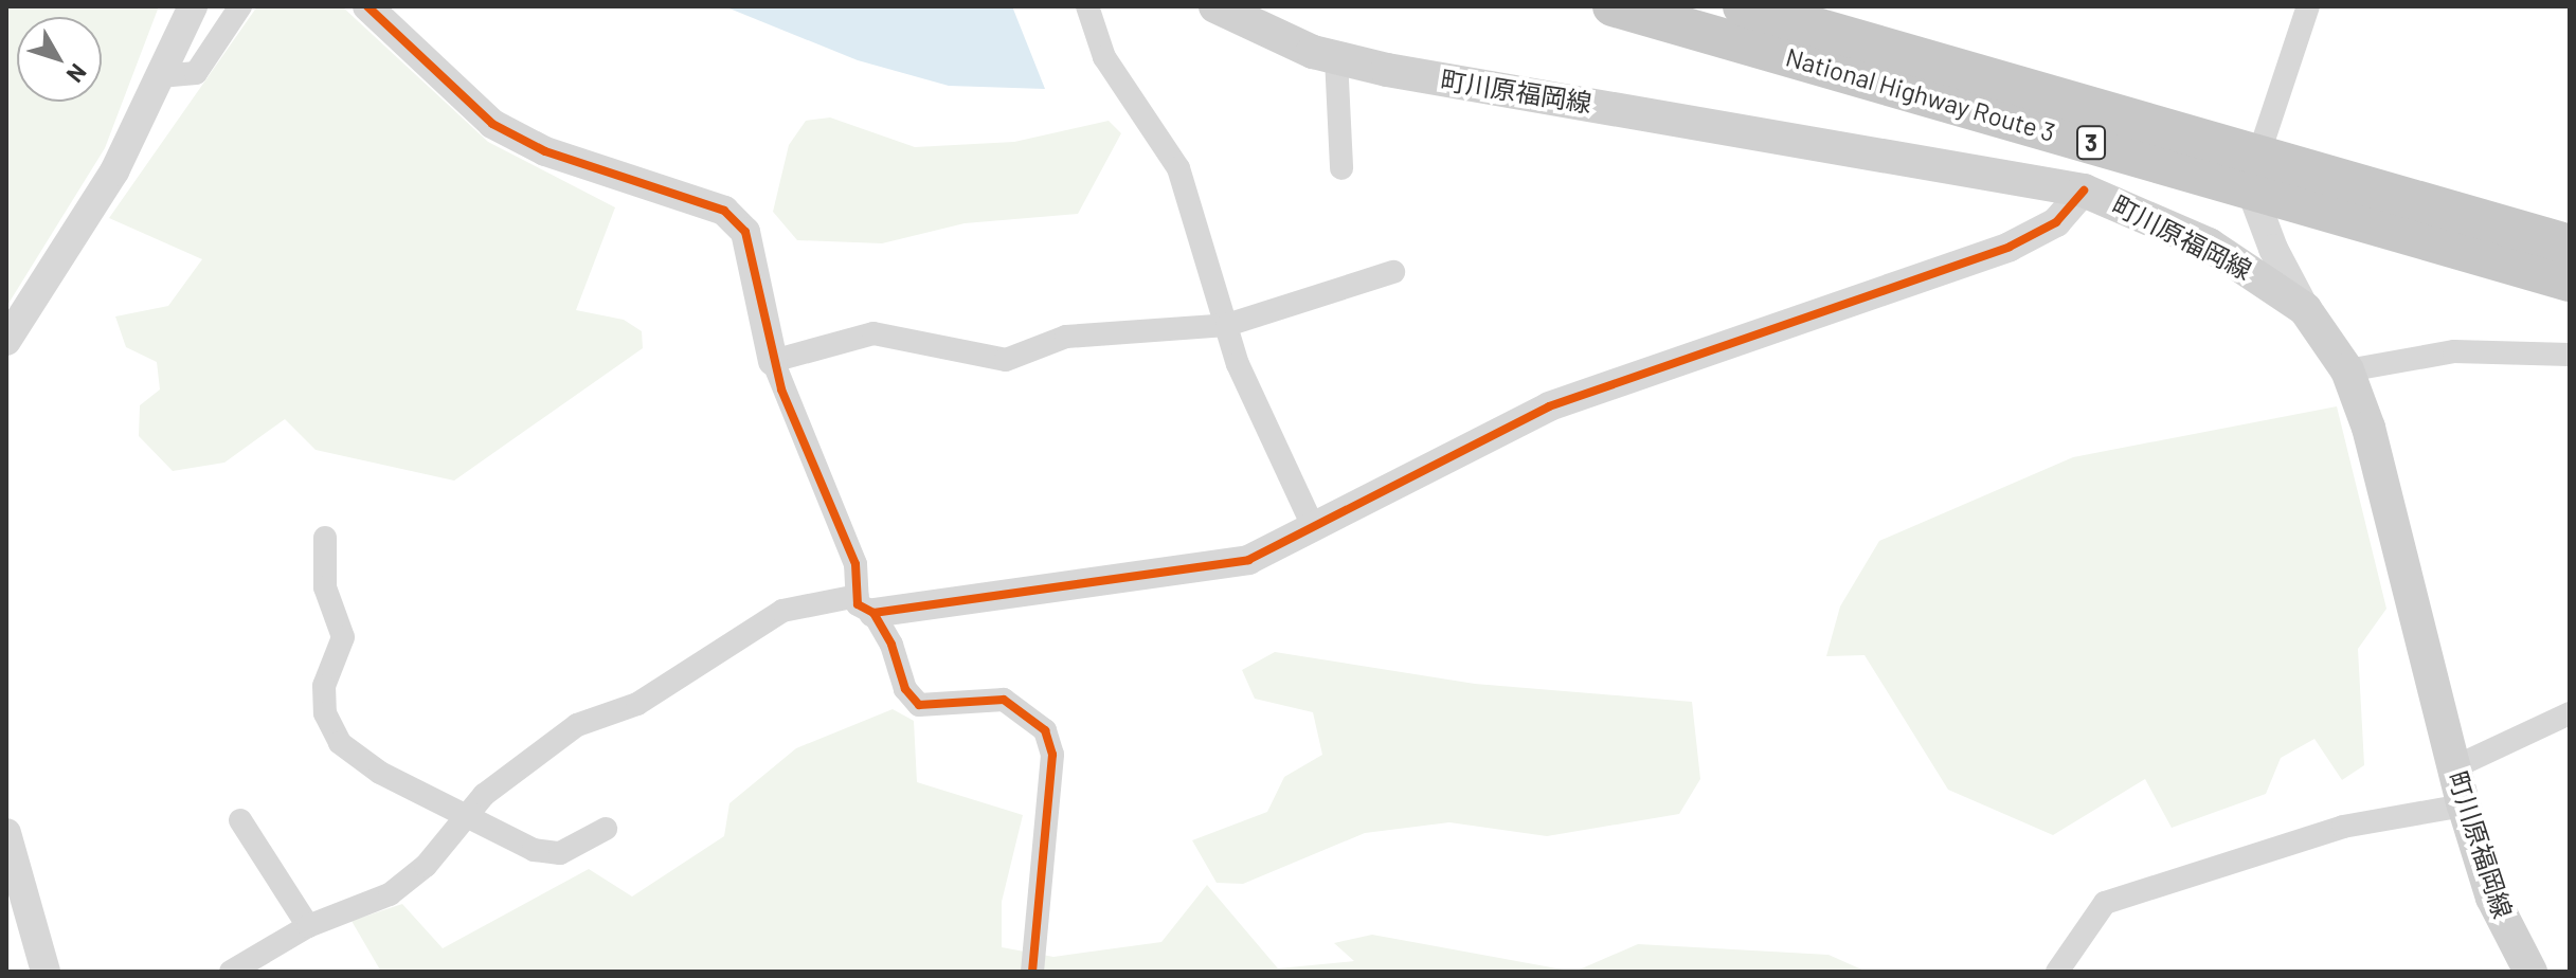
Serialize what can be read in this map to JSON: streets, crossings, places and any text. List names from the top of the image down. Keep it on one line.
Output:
{"streets":{"highway":["National Highway Route 3","3"],"main road":["町川原福岡線"]},"north":"bottom right"}
